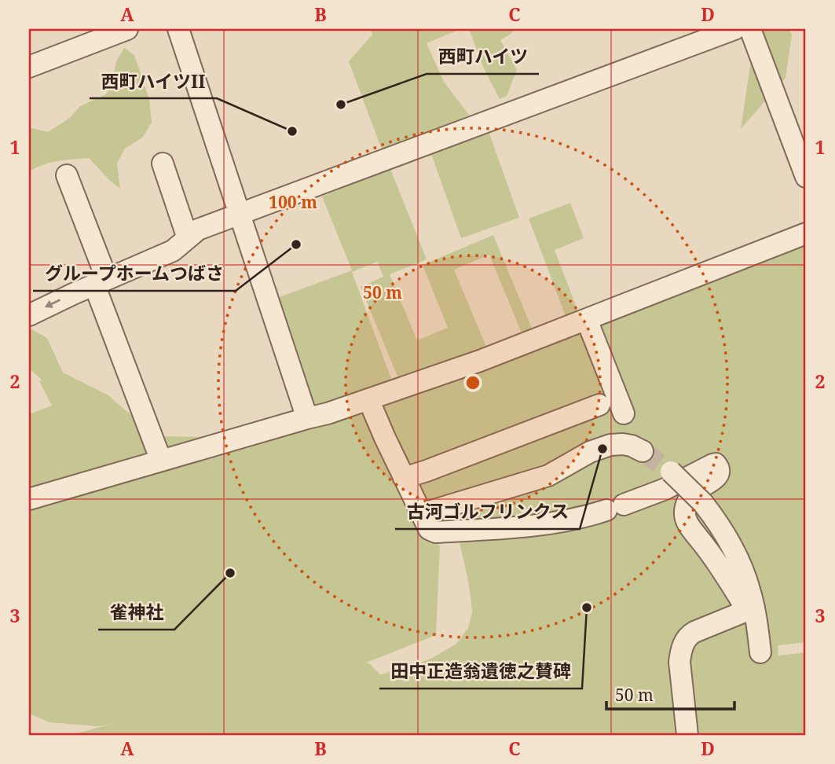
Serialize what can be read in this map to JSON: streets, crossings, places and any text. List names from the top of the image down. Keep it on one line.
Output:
{"places":["西町ハイツ","西町ハイツII","グループホームつばさ","古河ゴルフリンクス","雀神社","田中正造翁遺徳之賛碑"],"scale_bar":"50 m","grid":{"columns":["A","B","C","D"],"rows":["1","2","3"]},"rings":["100 m","50 m"]}
